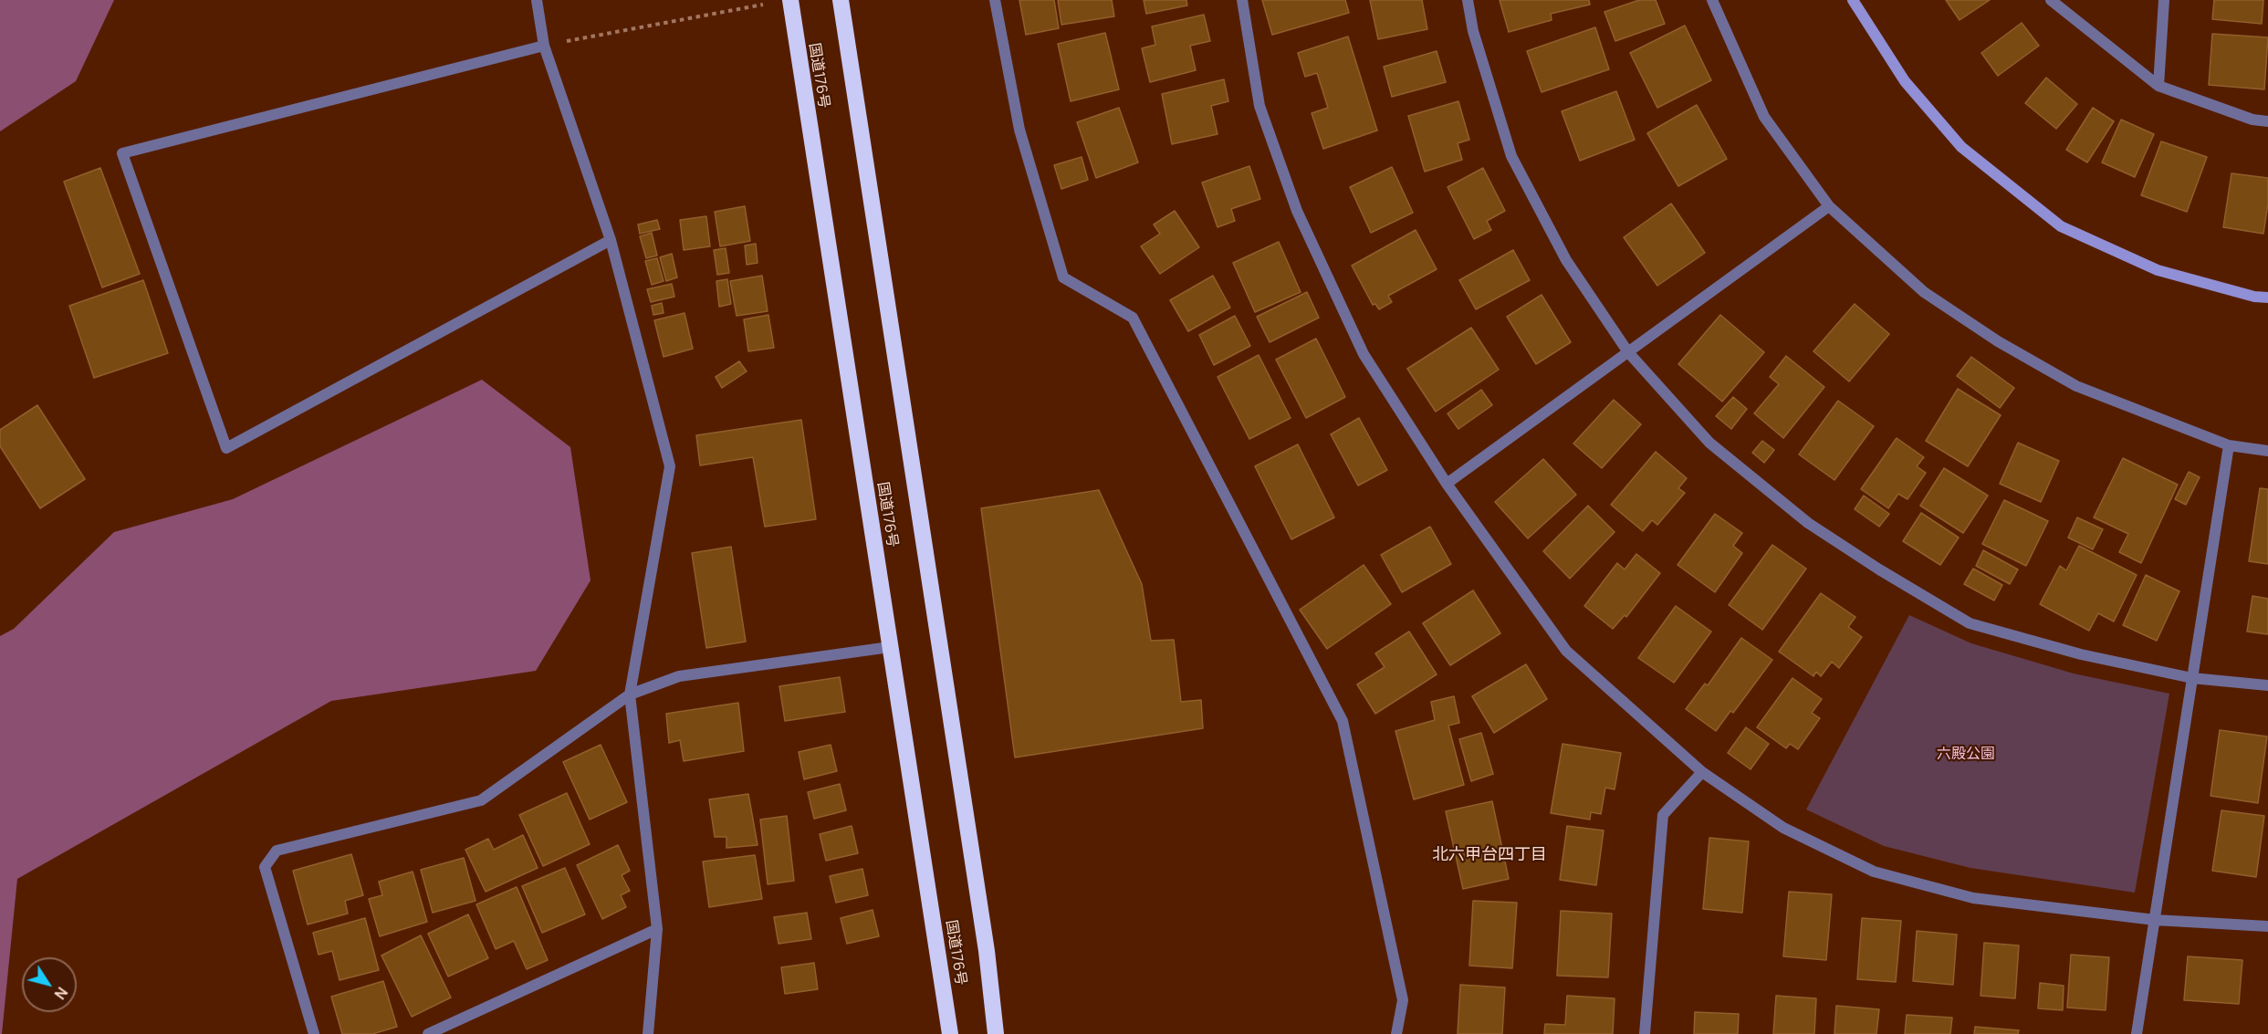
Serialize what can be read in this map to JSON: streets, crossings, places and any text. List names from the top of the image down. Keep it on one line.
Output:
{"streets":{"highway":["国道176号"]},"districts":["北六甲台四丁目"],"parks":["六殿公園"],"north":"bottom right"}
